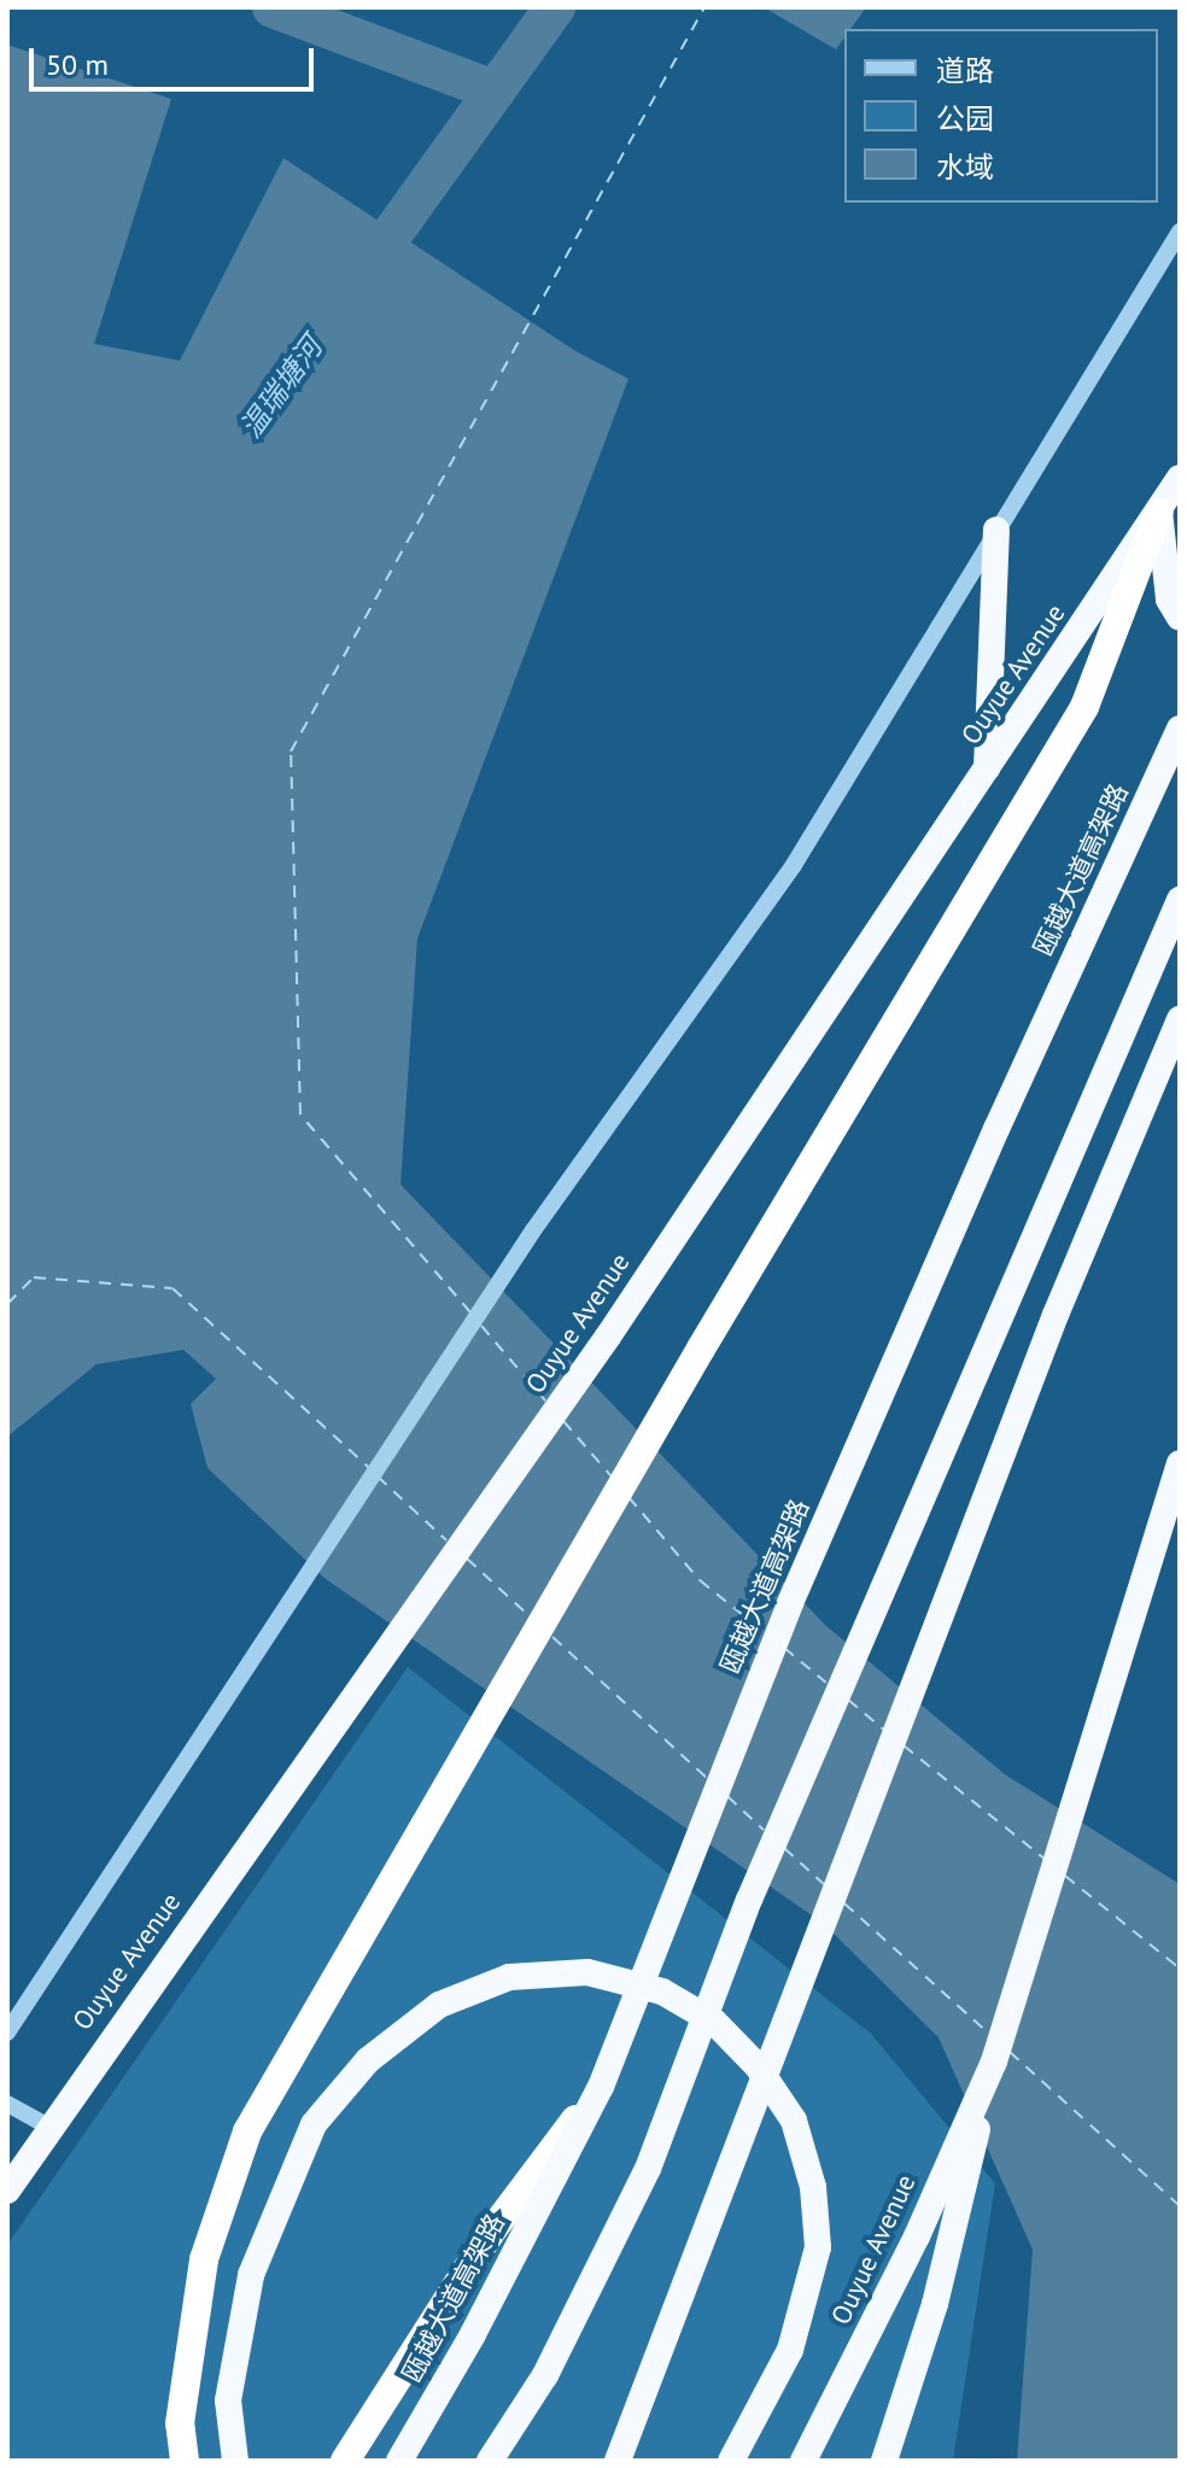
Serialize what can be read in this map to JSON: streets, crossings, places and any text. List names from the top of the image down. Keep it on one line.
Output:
{"streets":{"highway":["Ouyue Avenue","瓯越大道高架路"]},"water":["温瑞塘河"],"legend":["道路","公园","水域"],"scale_bar":"50 m"}
